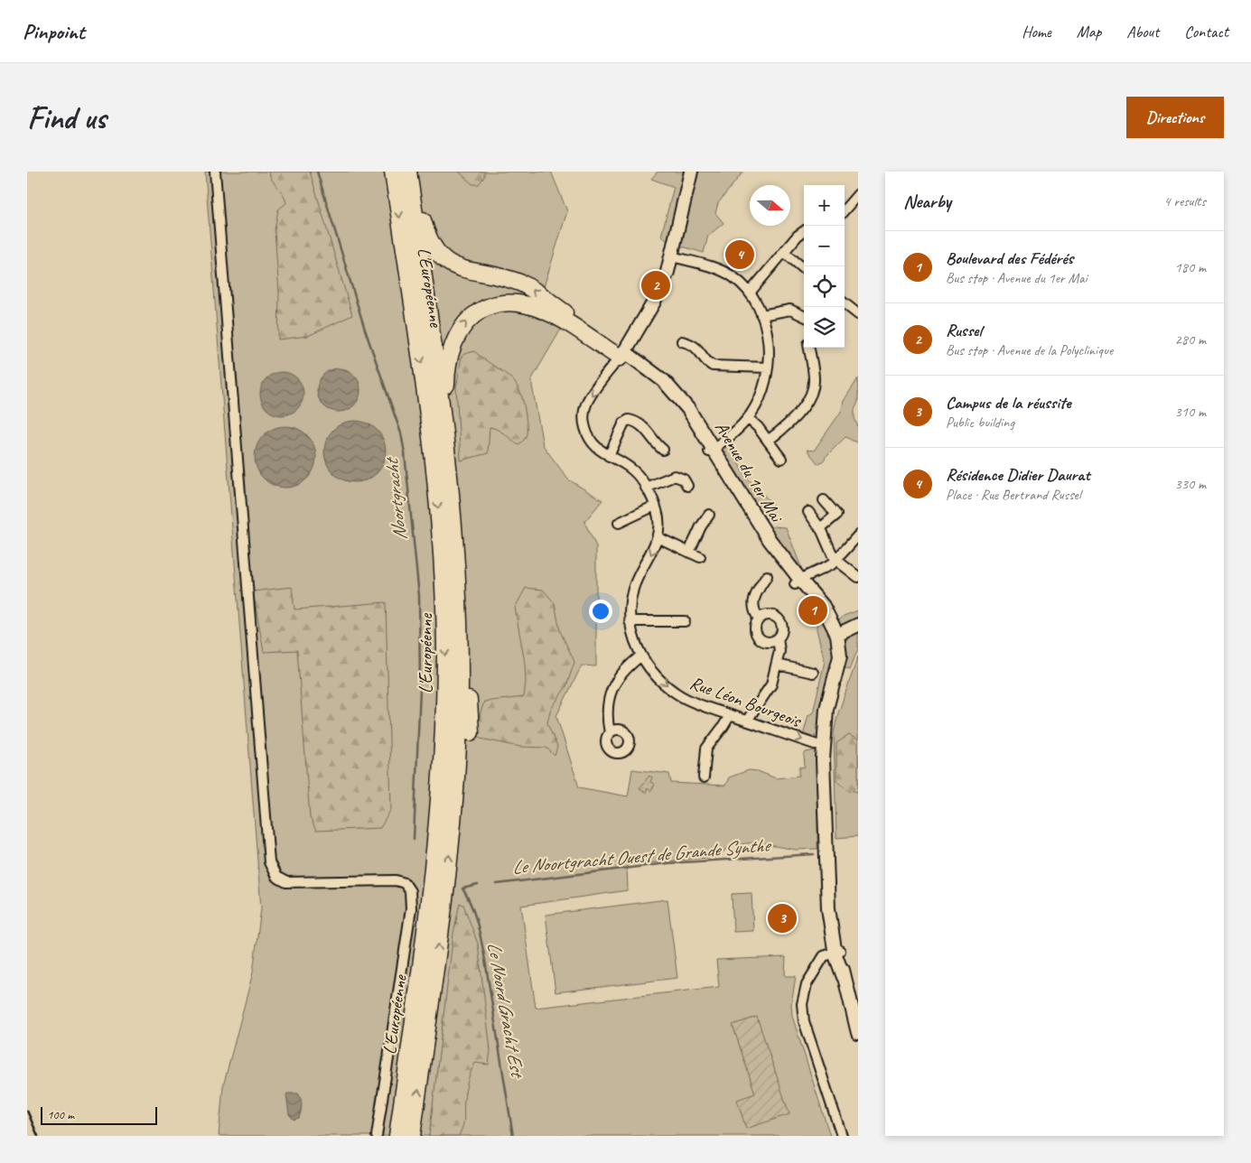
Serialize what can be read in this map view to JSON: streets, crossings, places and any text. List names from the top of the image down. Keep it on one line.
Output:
{"streets":{"highway":["L'Européenne"],"street":["Avenue du 1er Mai","Rue Léon Bourgeois"]},"crossings":[["Avenue du 1er Mai","Rue Léon Bourgeois"]],"water":["Noortgracht","Le Noortgracht Ouest de Grande Synthe","Le Noord Gracht Est"],"scale_bar":"100 m","north":"right","page":{"header":"Pinpoint","nav":["Home","Map","About","Contact"],"buttons":"Directions","title":"Find us","heading":["Nearby","4 results"],"map_buttons":["+","−"],"list":[{"mark":"1","name":"Boulevard des Fédérés","note":"Bus stop · Avenue du 1er Mai","value":"180 m"},{"mark":"2","name":"Russel","note":"Bus stop · Avenue de la Polyclinique","value":"280 m"},{"mark":"3","name":"Campus de la réussite","note":"Public building","value":"310 m"},{"mark":"4","name":"Résidence Didier Daurat","note":"Place · Rue Bertrand Russel","value":"330 m"}],"pins":["4","2","1","3"],"scale":"100 m"}}
